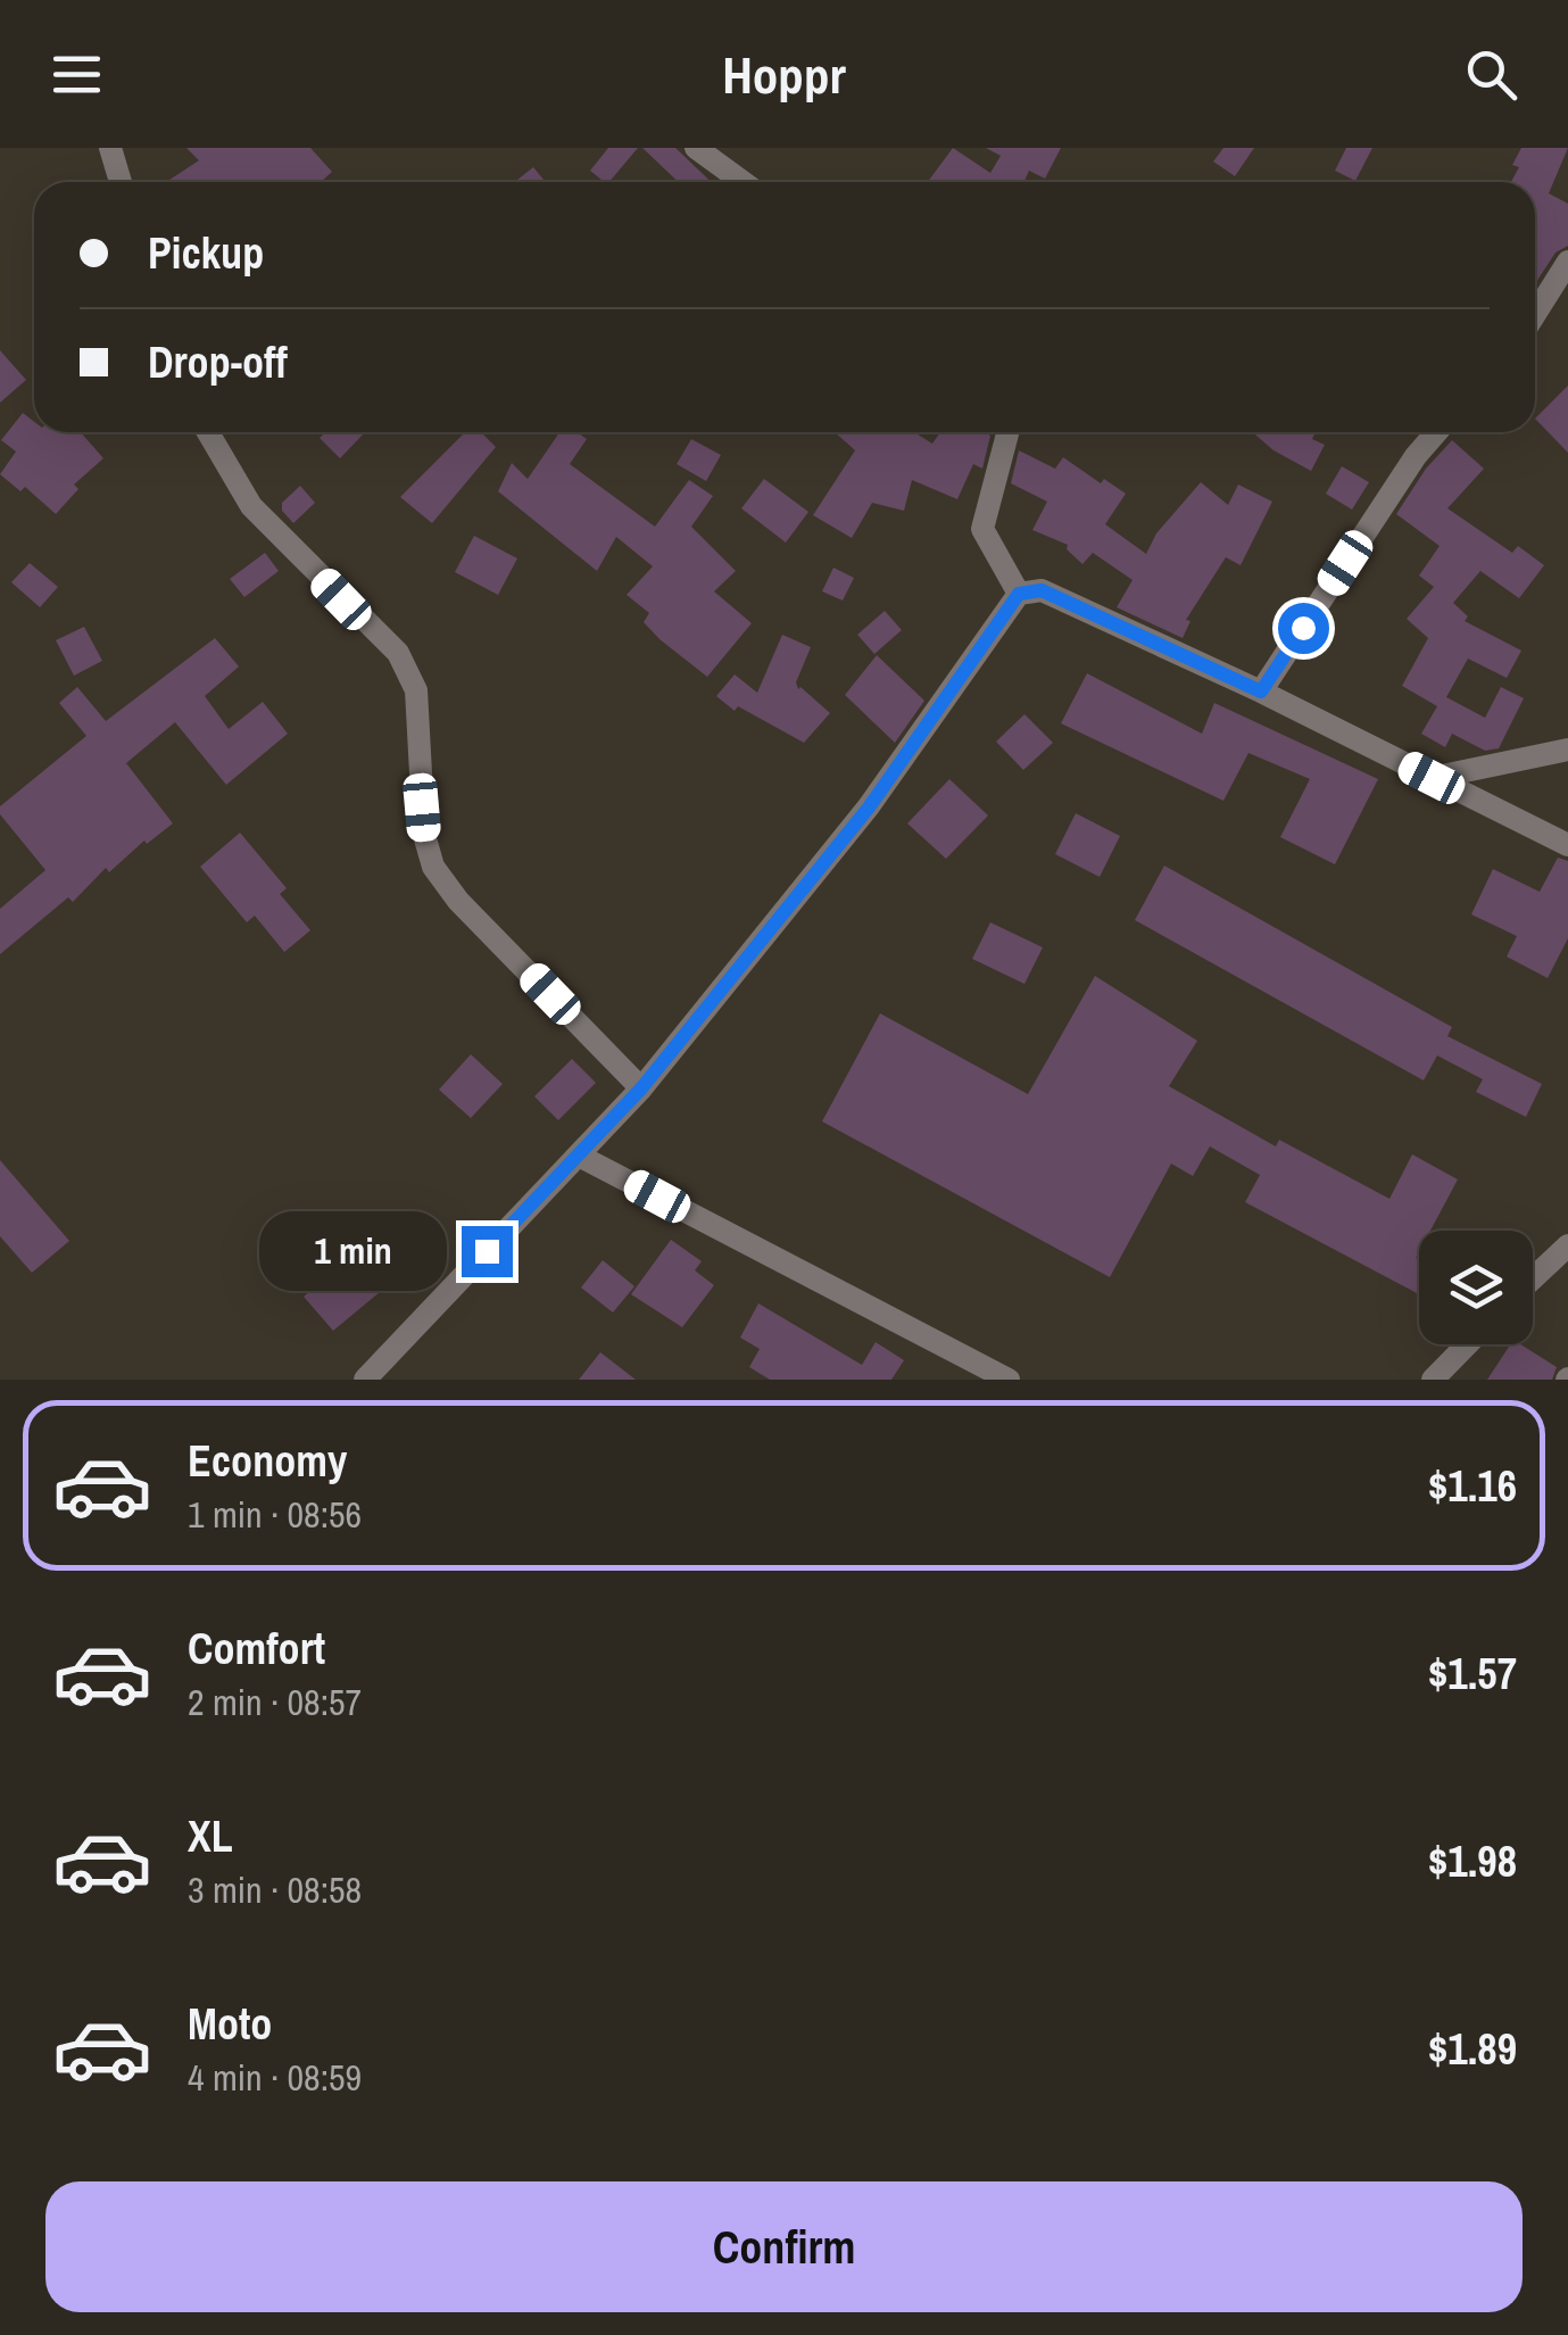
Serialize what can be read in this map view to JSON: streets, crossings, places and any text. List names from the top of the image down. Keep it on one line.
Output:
{"page":{"header":"Hoppr","banner":["Pickup","Drop-off"],"bubble":"1 min","list":[{"name":"Economy","note":"1 min · 08:56","value":"$1.16"},{"name":"Comfort","note":"2 min · 08:57","value":"$1.57"},{"name":"XL","note":"3 min · 08:58","value":"$1.98"},{"name":"Moto","note":"4 min · 08:59","value":"$1.89"}],"buttons":"Confirm"}}
